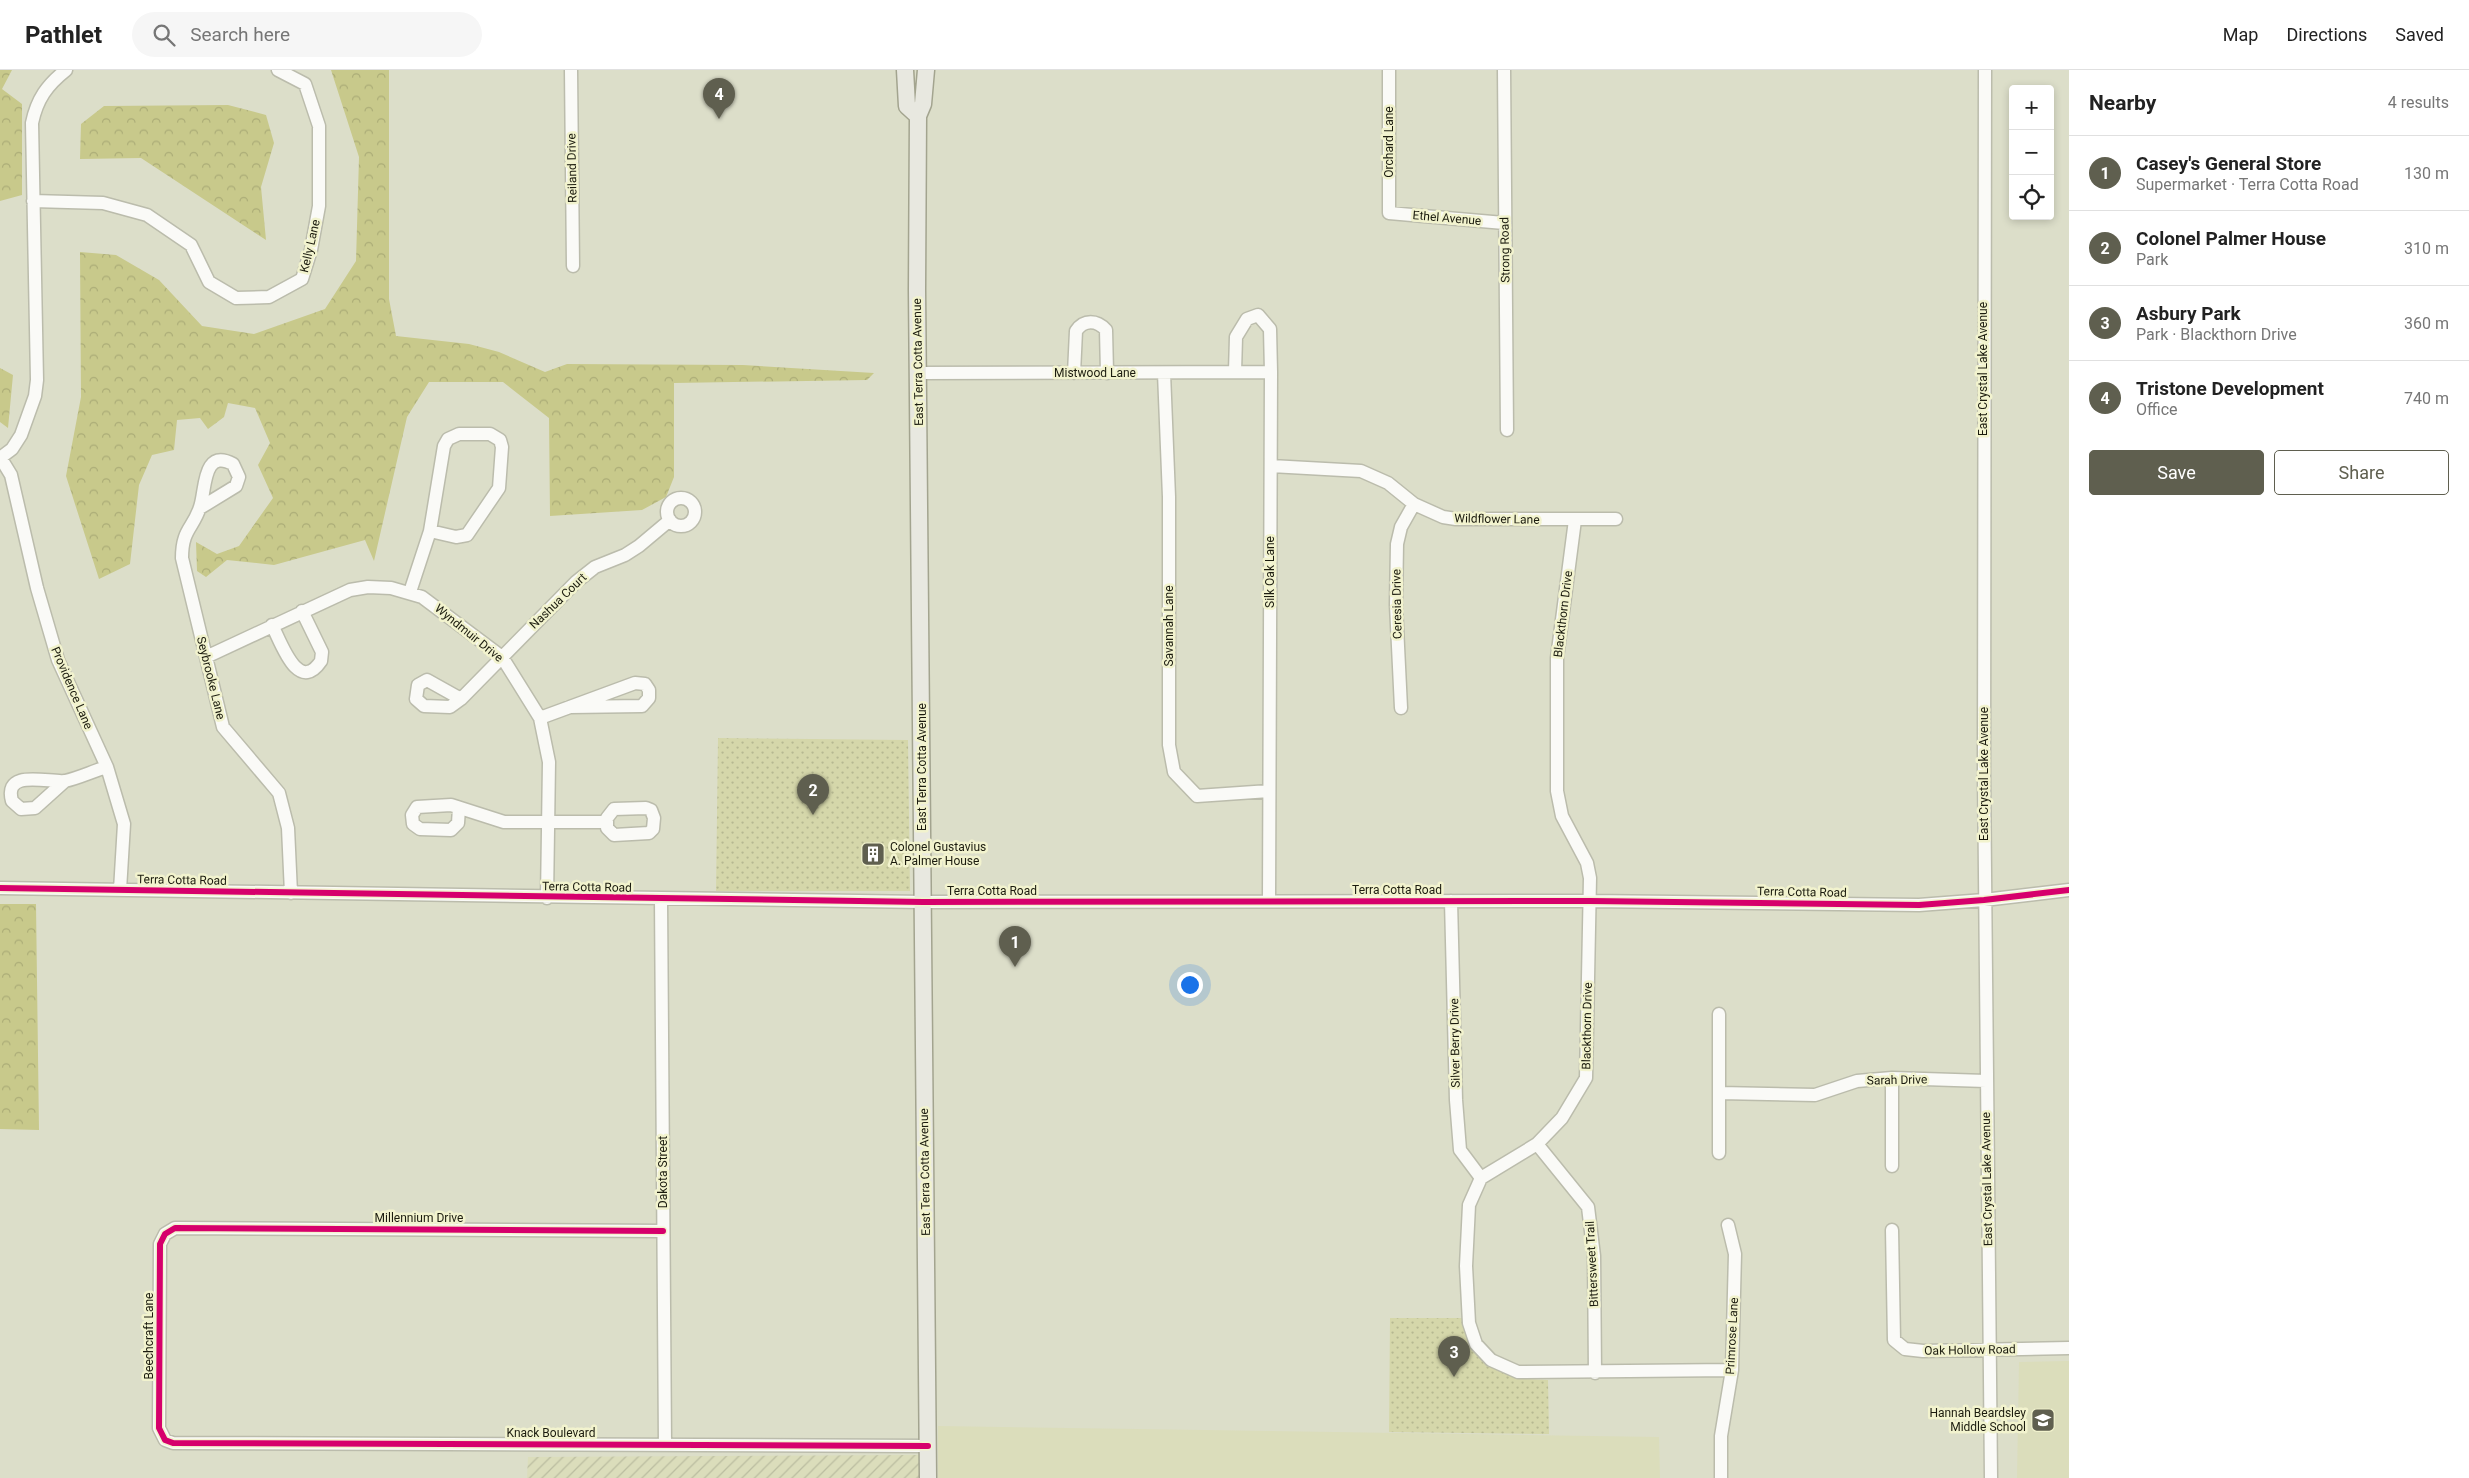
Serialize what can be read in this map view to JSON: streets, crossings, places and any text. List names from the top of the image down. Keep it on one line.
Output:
{"streets":{"main road":["East Terra Cotta Avenue"],"street":["Orchard Lane","Reiland Drive","Ethel Avenue","Kelly Lane","Strong Road","East Crystal Lake Avenue","Mistwood Lane","Wildflower Lane","Silk Oak Lane","Nashua Court","Ceresia Drive","Blackthorn Drive","Savannah Lane","Wyndmuir Drive","Seybrooke Lane","Providence Lane","Terra Cotta Road","Silver Berry Drive","Sarah Drive","Dakota Street","Millennium Drive","Bittersweet Trail","Beechcraft Lane","Primrose Lane","Oak Hollow Road","Knack Boulevard"]},"crossings":[["Orchard Lane","Ethel Avenue"],["Ethel Avenue","Strong Road"],["East Terra Cotta Avenue","Mistwood Lane"],["East Terra Cotta Avenue","Terra Cotta Road"],["East Terra Cotta Avenue","Knack Boulevard"],["East Crystal Lake Avenue","Terra Cotta Road"],["East Crystal Lake Avenue","Sarah Drive"],["East Crystal Lake Avenue","Oak Hollow Road"],["Mistwood Lane","Silk Oak Lane"],["Mistwood Lane","Savannah Lane"],["Wildflower Lane","Silk Oak Lane"],["Wildflower Lane","Ceresia Drive"],["Wildflower Lane","Blackthorn Drive"],["Silk Oak Lane","Savannah Lane"],["Silk Oak Lane","Terra Cotta Road"],["Nashua Court","Wyndmuir Drive"],["Blackthorn Drive","Terra Cotta Road"],["Blackthorn Drive","Silver Berry Drive"],["Blackthorn Drive","Bittersweet Trail"],["Wyndmuir Drive","Seybrooke Lane"],["Wyndmuir Drive","Terra Cotta Road"],["Seybrooke Lane","Terra Cotta Road"],["Providence Lane","Terra Cotta Road"],["Terra Cotta Road","Silver Berry Drive"],["Terra Cotta Road","Dakota Street"],["Dakota Street","Millennium Drive"],["Dakota Street","Knack Boulevard"],["Millennium Drive","Beechcraft Lane"],["Beechcraft Lane","Knack Boulevard"]],"places":{"building":["Colonel Gustavius A. Palmer House"],"school or university":["Hannah Beardsley Middle School"]},"page":{"header":"Pathlet","search":"Search here","nav":["Map","Directions","Saved"],"heading":["Nearby","4 results"],"pins":["4","2","1","3"],"map_buttons":["+","−"],"list":[{"mark":"1","name":"Casey's General Store","note":"Supermarket · Terra Cotta Road","value":"130 m"},{"mark":"2","name":"Colonel Palmer House","note":"Park","value":"310 m"},{"mark":"3","name":"Asbury Park","note":"Park · Blackthorn Drive","value":"360 m"},{"mark":"4","name":"Tristone Development","note":"Office","value":"740 m"}],"buttons":["Save","Share"]}}
